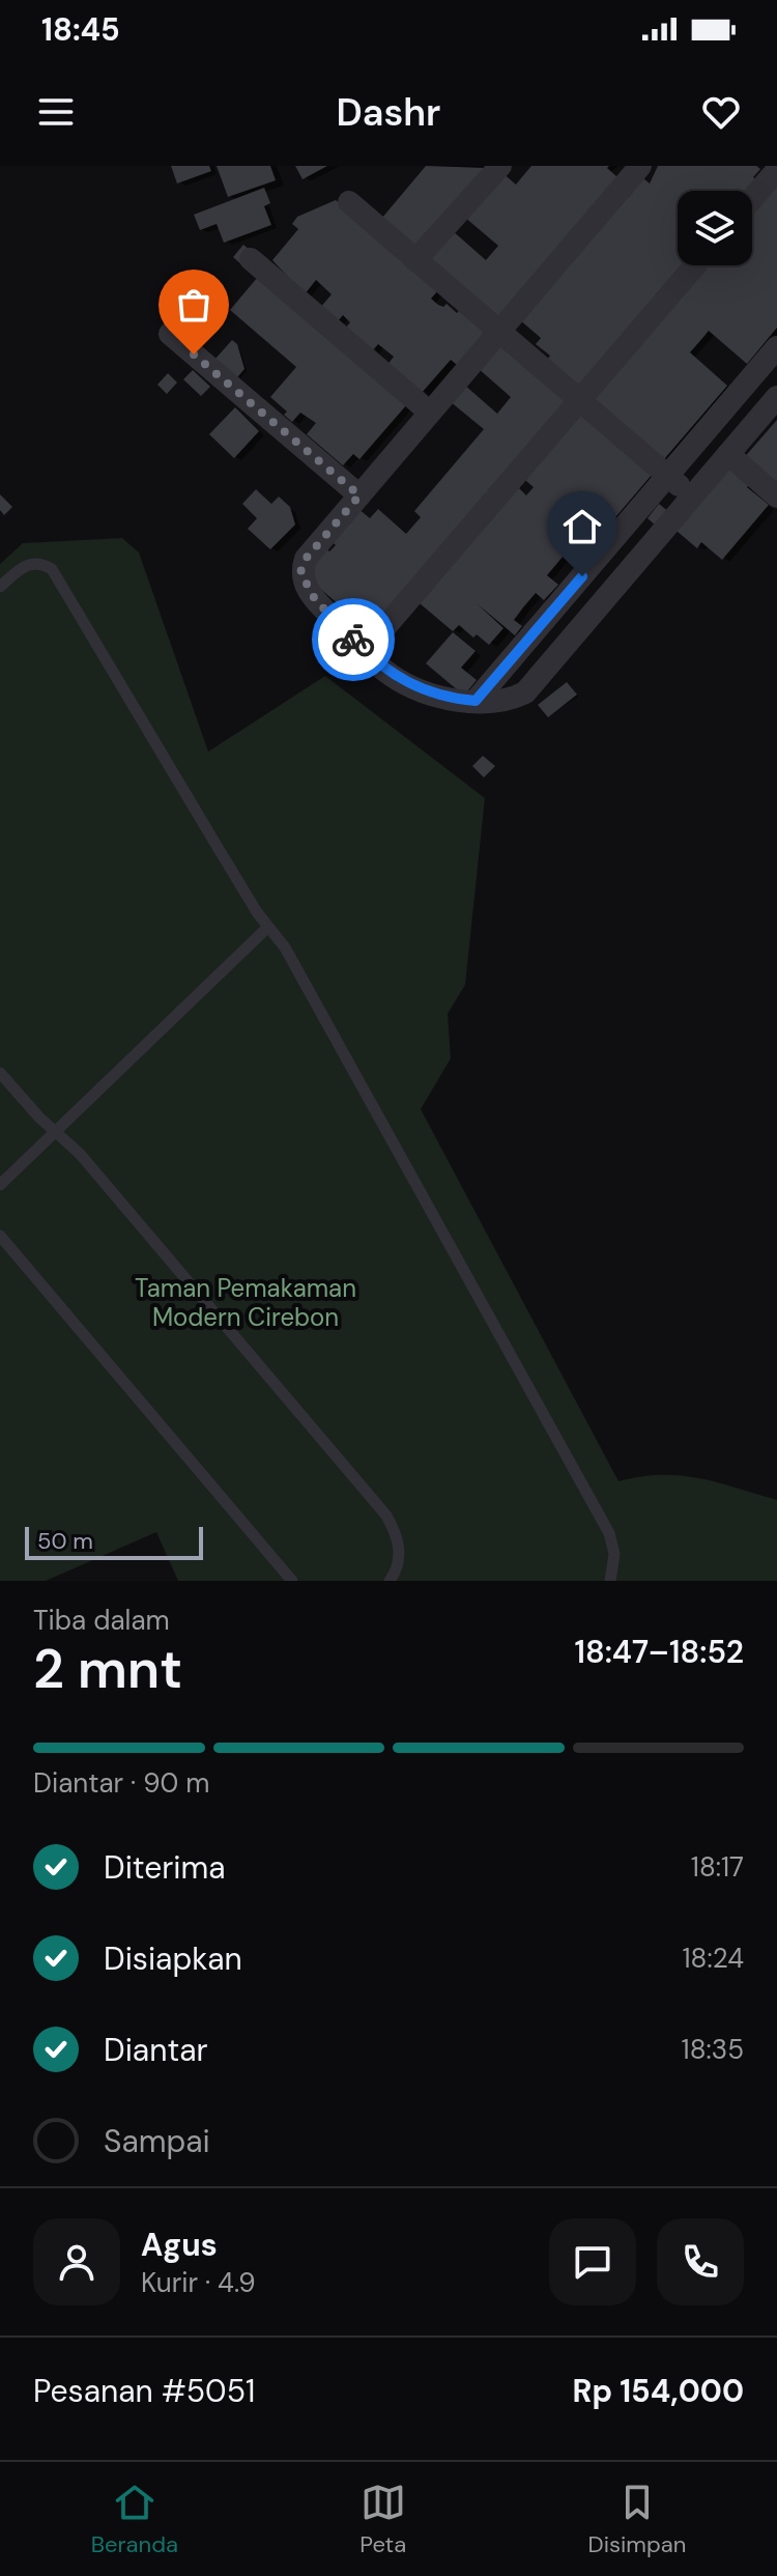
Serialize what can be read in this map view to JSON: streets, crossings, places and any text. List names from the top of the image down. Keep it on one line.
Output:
{"parks":["Taman Pemakaman Modern Cirebon"],"scale_bar":"50 m","page":{"status":"18:45","header":"Dashr","scale":"50 m","heading":["2 mnt","Tiba dalam","18:47–18:52"],"panel":["Agus","Kurir · 4.9","Pesanan #5051","Rp 154,000"],"bar":"Diantar · 90 m","list":[["Diterima","18:17"],["Disiapkan","18:24"],["Diantar","18:35"],"Sampai"],"tabs":["Beranda","Peta","Disimpan"]}}
